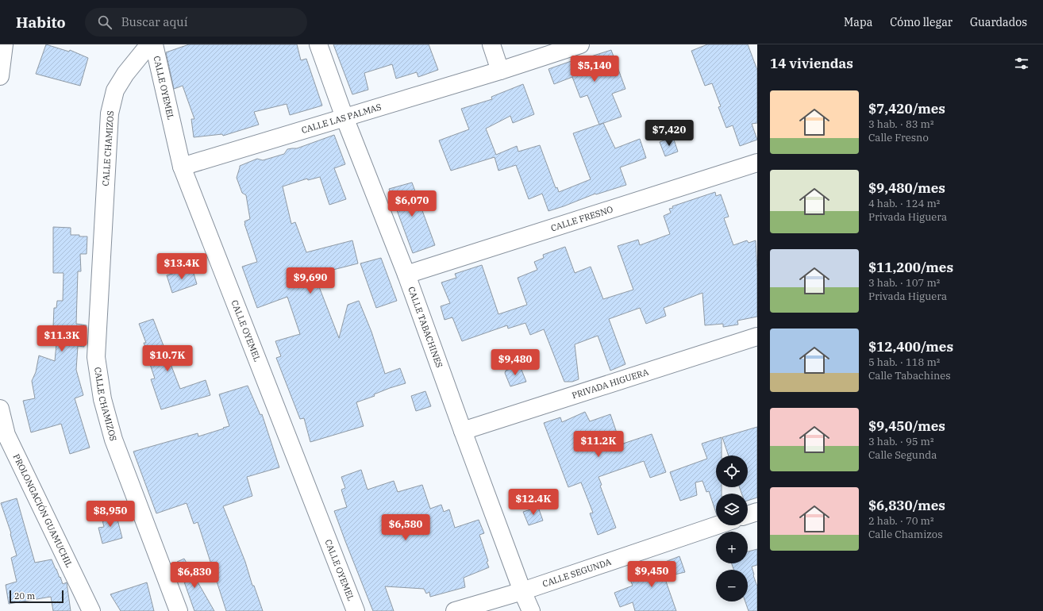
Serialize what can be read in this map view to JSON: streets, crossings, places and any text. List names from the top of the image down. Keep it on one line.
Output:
{"streets":{"street":["CALLE OYEMEL","CALLE LAS PALMAS","CALLE CHAMIZOS","CALLE FRESNO","CALLE TABACHINES","PRIVADA HIGUERA","PROLONGACIÓN GUAMUCHIL","CALLE SEGUNDA"]},"crossings":[["CALLE OYEMEL","CALLE LAS PALMAS"],["CALLE LAS PALMAS","CALLE TABACHINES"],["CALLE FRESNO","CALLE TABACHINES"],["CALLE TABACHINES","PRIVADA HIGUERA"],["CALLE TABACHINES","CALLE SEGUNDA"]],"scale_bar":"20 m","page":{"header":"Habito","search":"Buscar aquí","nav":["Mapa","Cómo llegar","Guardados"],"heading":"14 viviendas","price":["$5,140","$7,420","$6,070","$13.4K","$9,690","$11.3K","$10.7K","$9,480","$11.2K","$12.4K","$8,950","$6,580","$9,450","$6,830"],"list":[{"name":"$7,420/mes","note":"3 hab. · 83 m² · Calle Fresno"},{"name":"$9,480/mes","note":"4 hab. · 124 m² · Privada Higuera"},{"name":"$11,200/mes","note":"3 hab. · 107 m² · Privada Higuera"},{"name":"$12,400/mes","note":"5 hab. · 118 m² · Calle Tabachines"},{"name":"$9,450/mes","note":"3 hab. · 95 m² · Calle Segunda"},{"name":"$6,830/mes","note":"2 hab. · 70 m² · Calle Chamizos"}],"map_buttons":["+","−"],"scale":"20 m"}}
